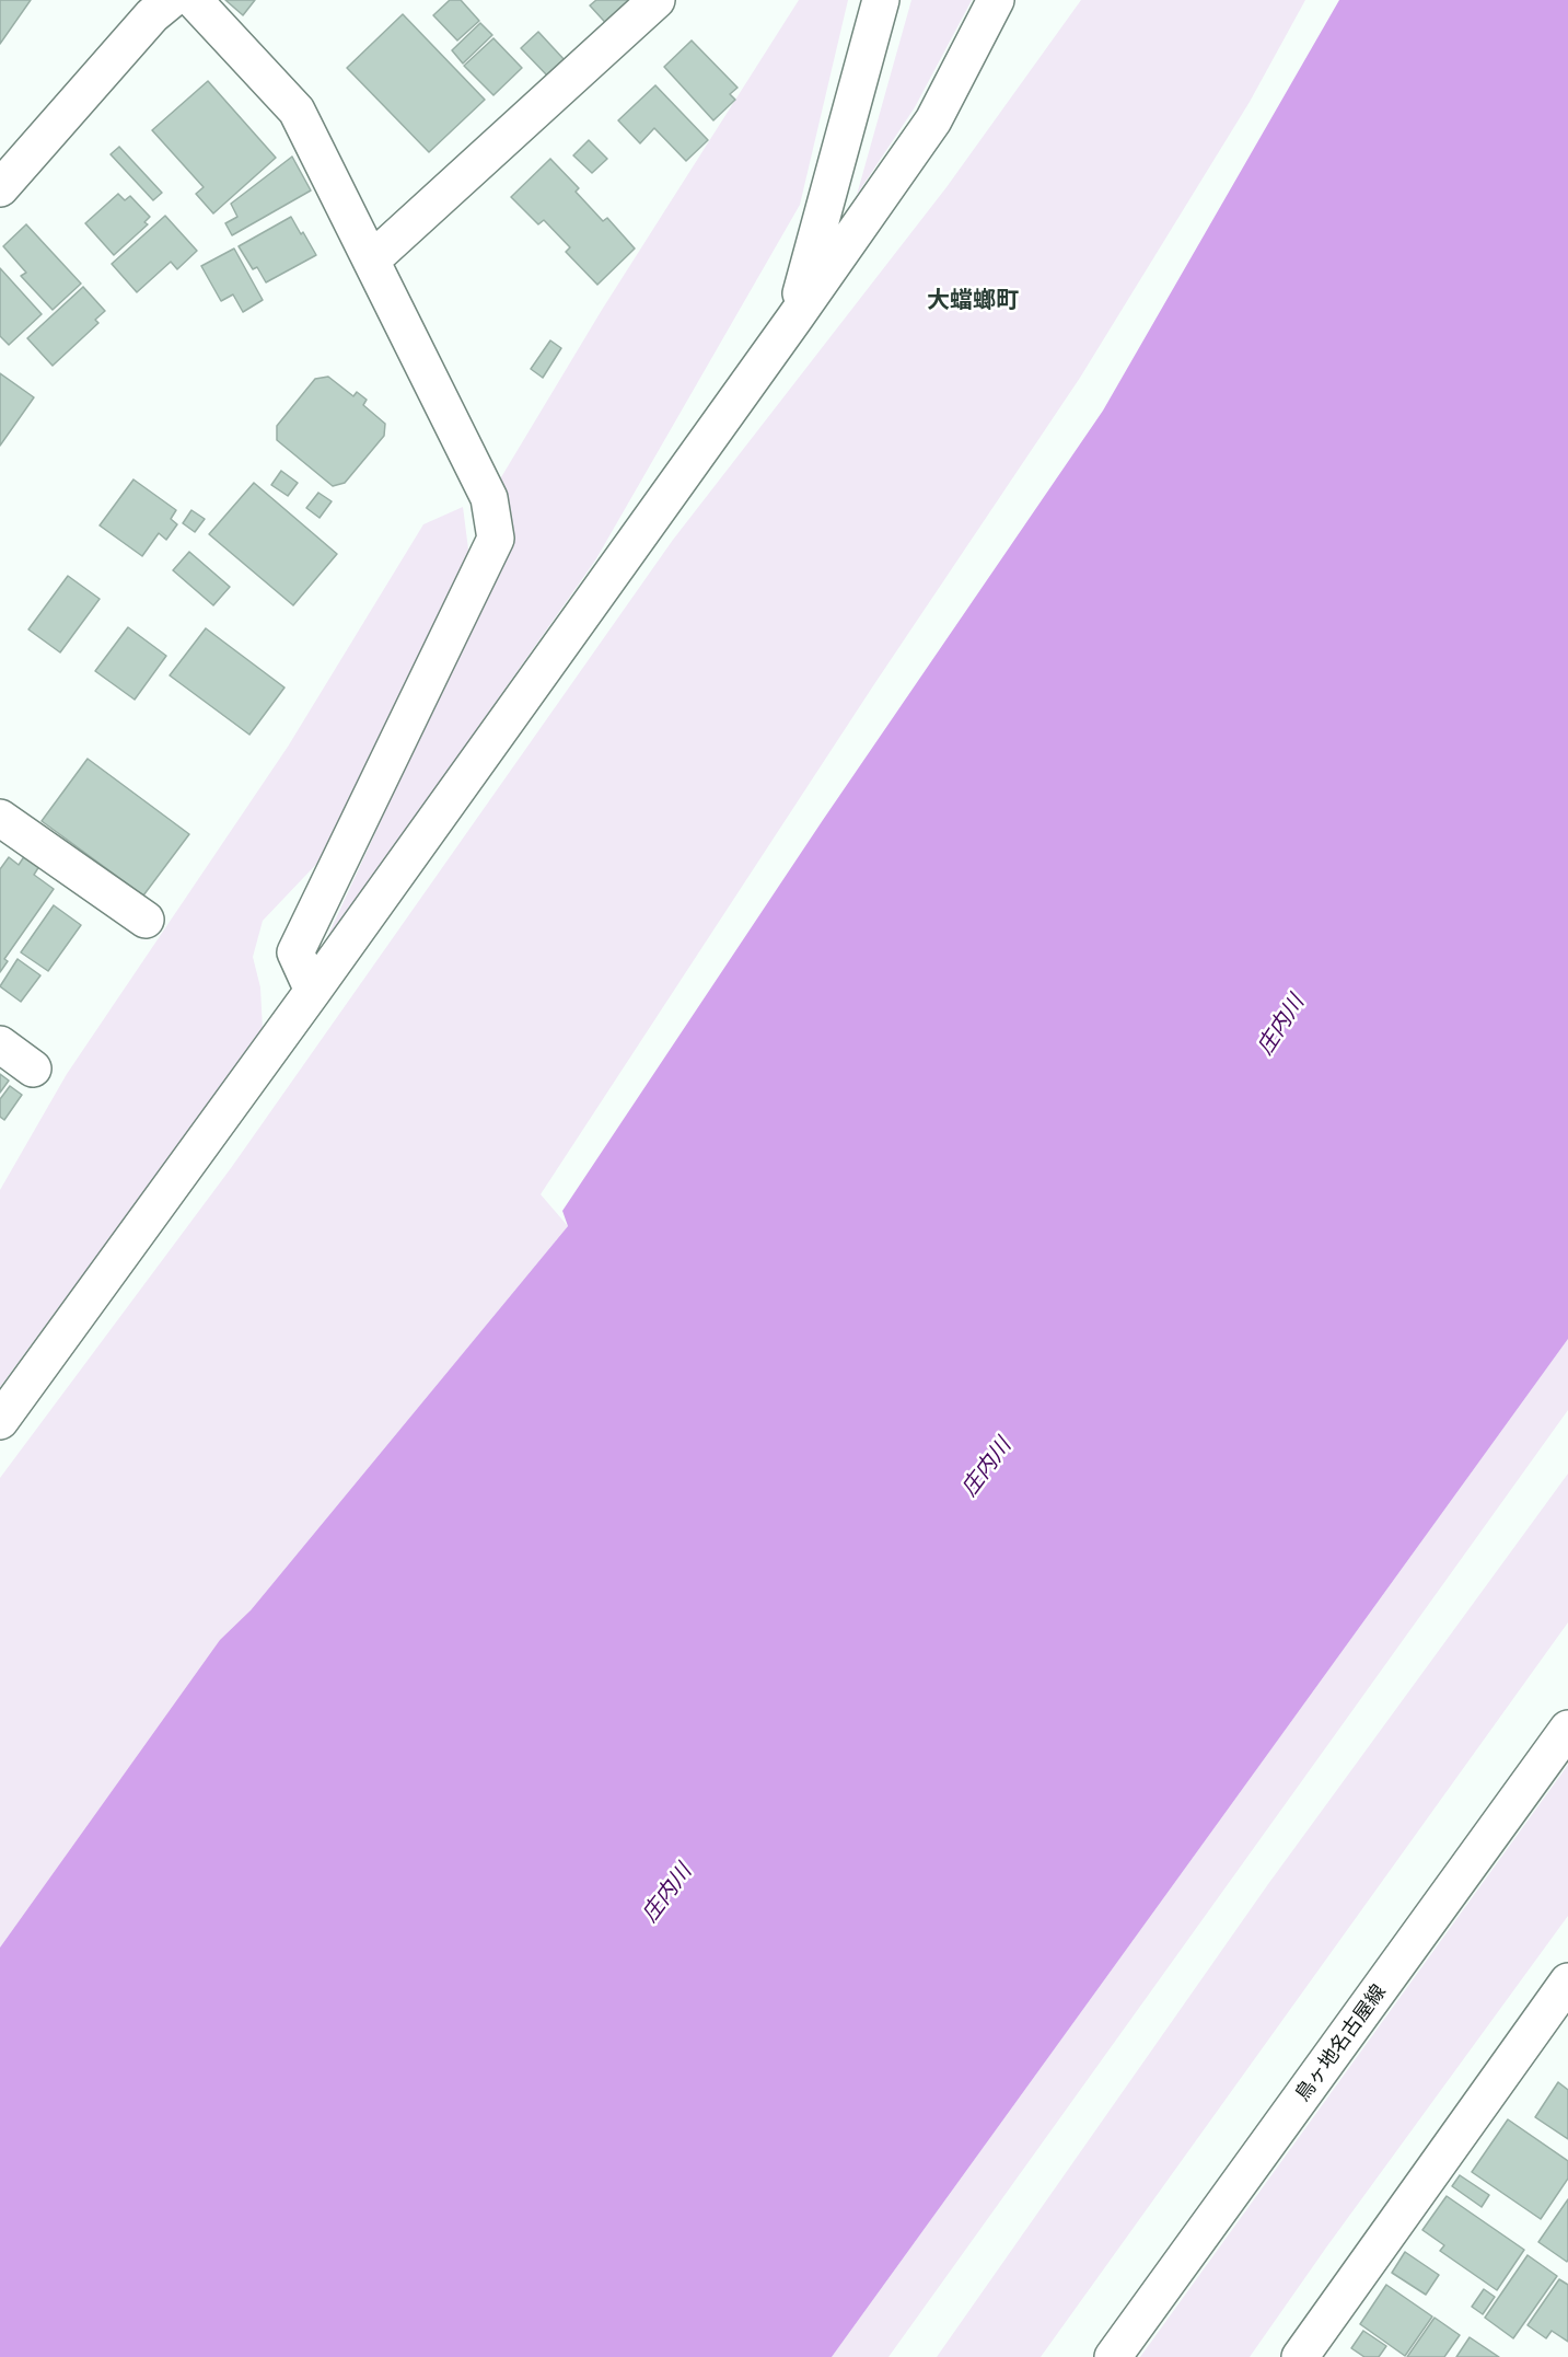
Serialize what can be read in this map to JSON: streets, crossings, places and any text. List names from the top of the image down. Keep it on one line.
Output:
{"streets":{"street":["鳥ヶ地名古屋線"]},"districts":["大蟷螂町"],"water":["庄内川"]}
